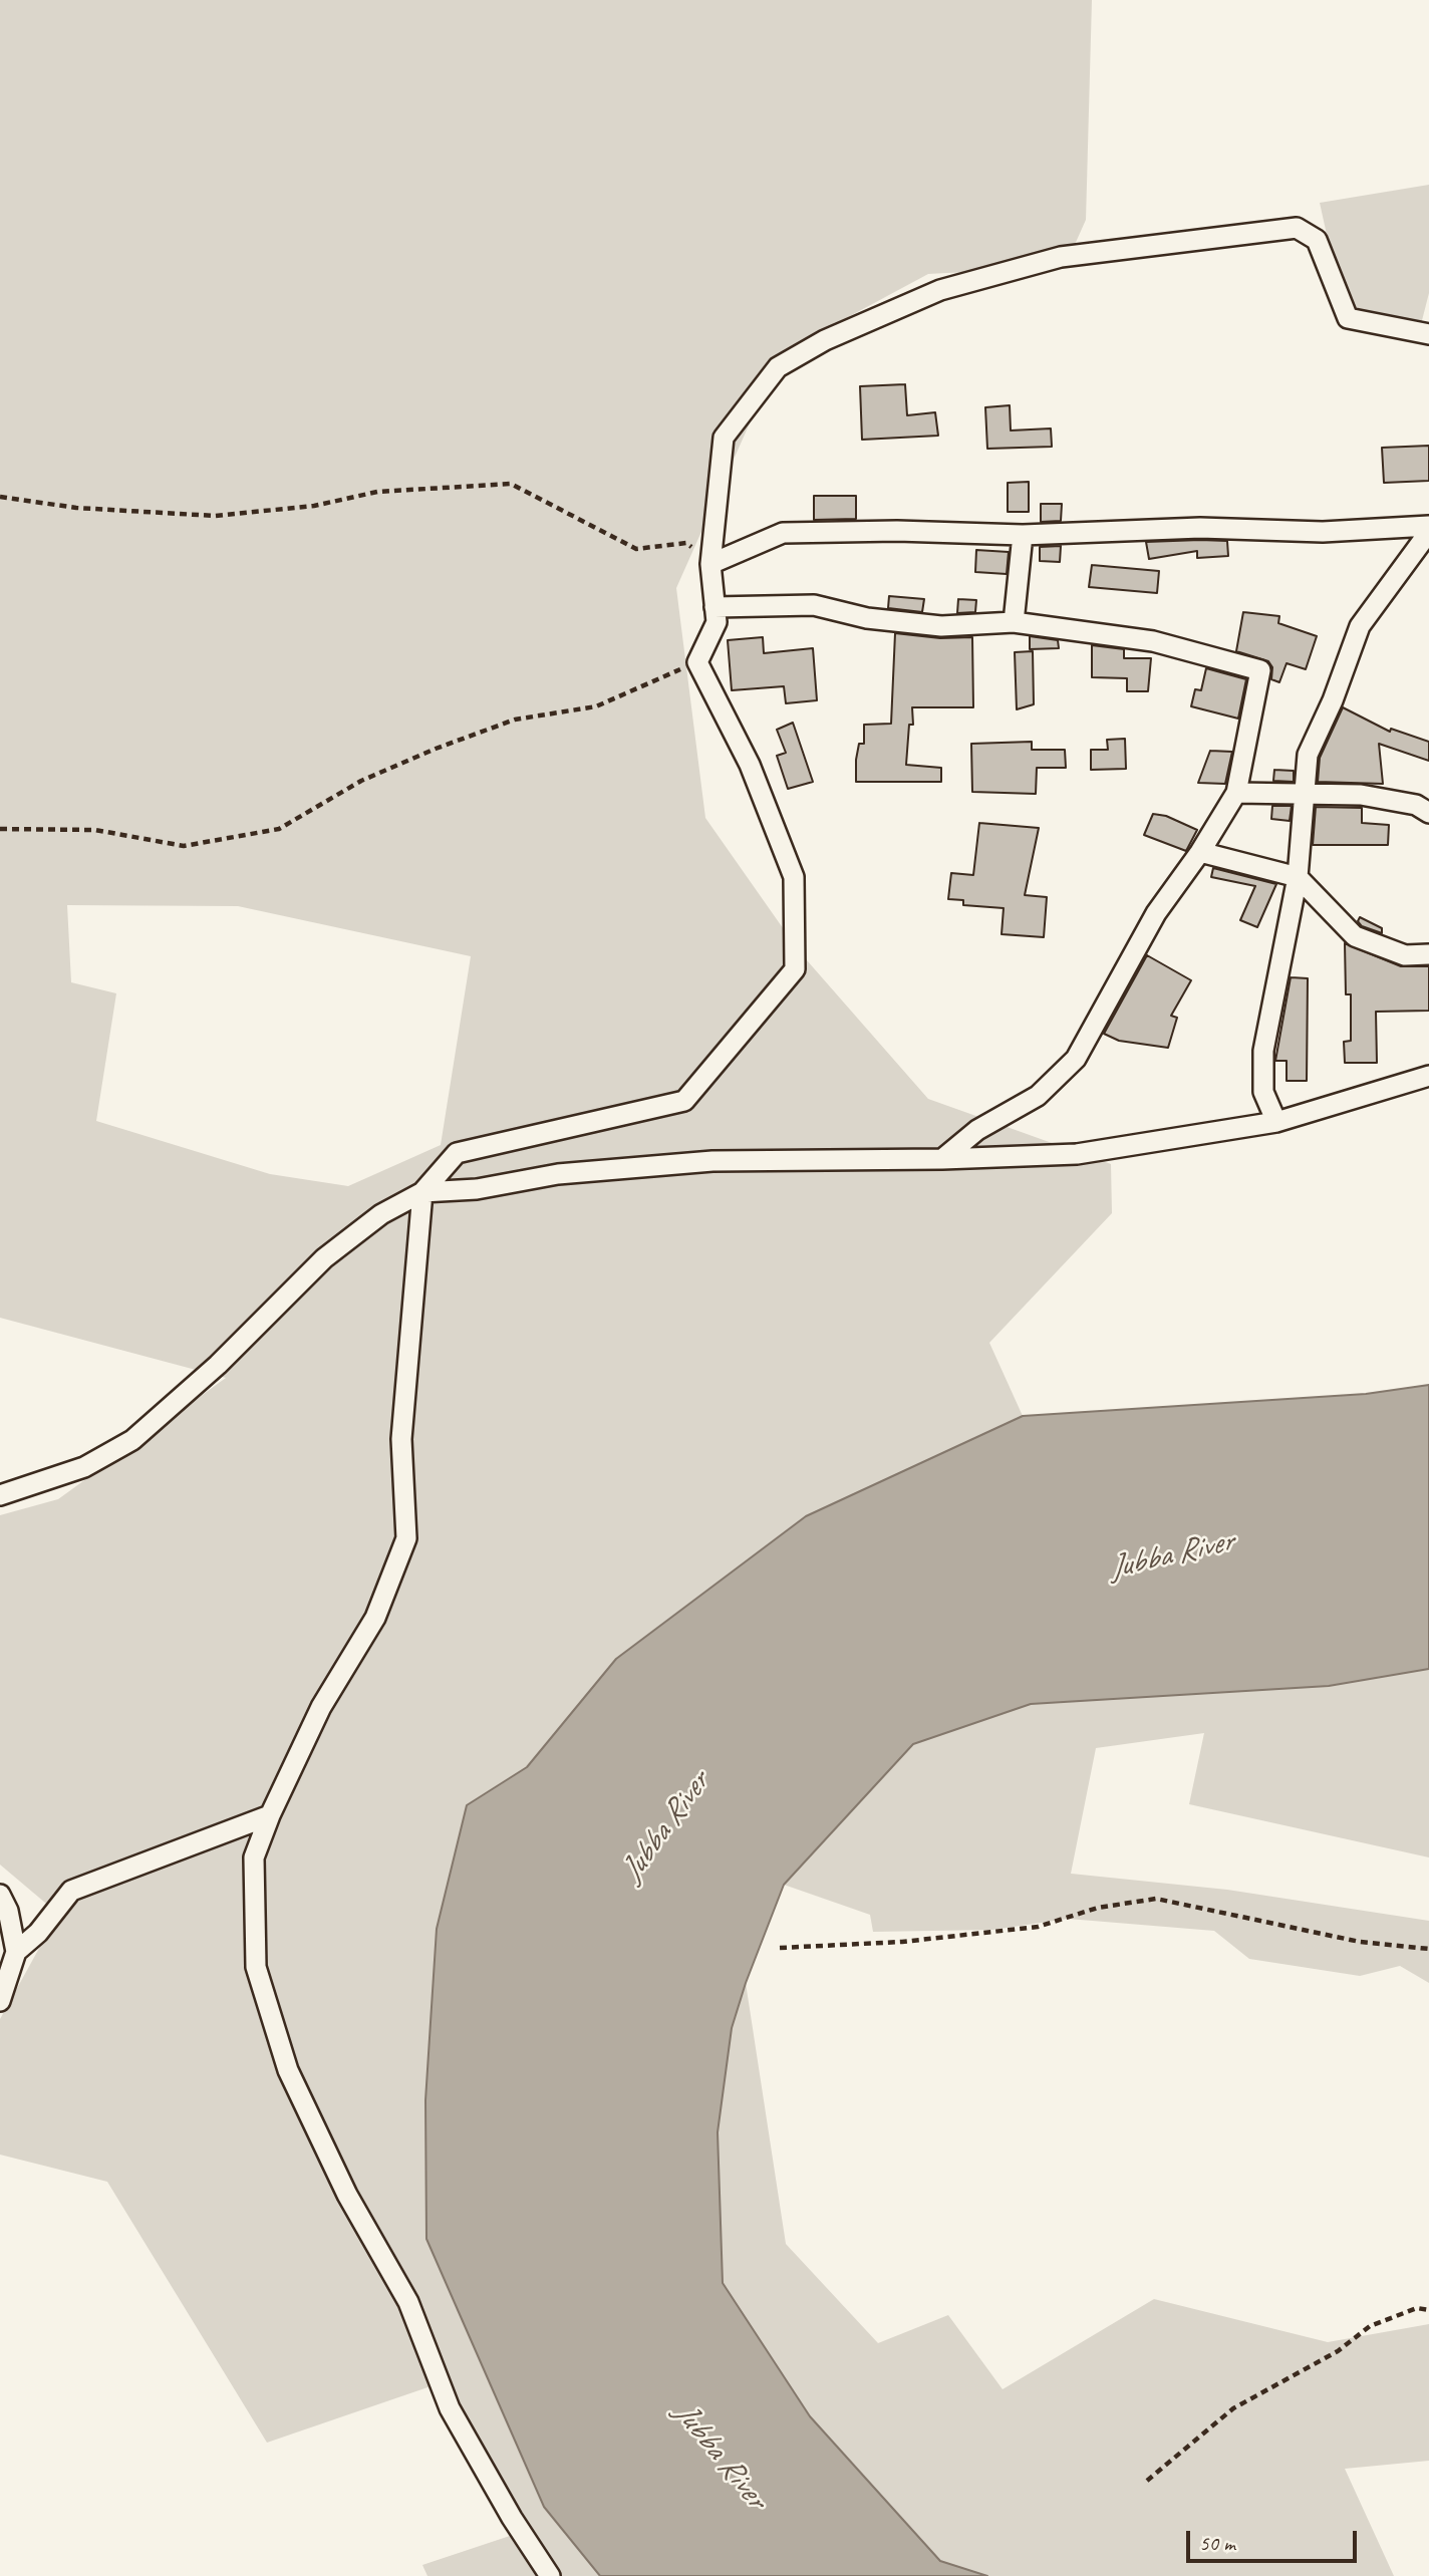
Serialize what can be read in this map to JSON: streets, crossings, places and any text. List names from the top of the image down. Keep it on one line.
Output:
{"water":["Jubba River"],"scale_bar":"50 m"}
